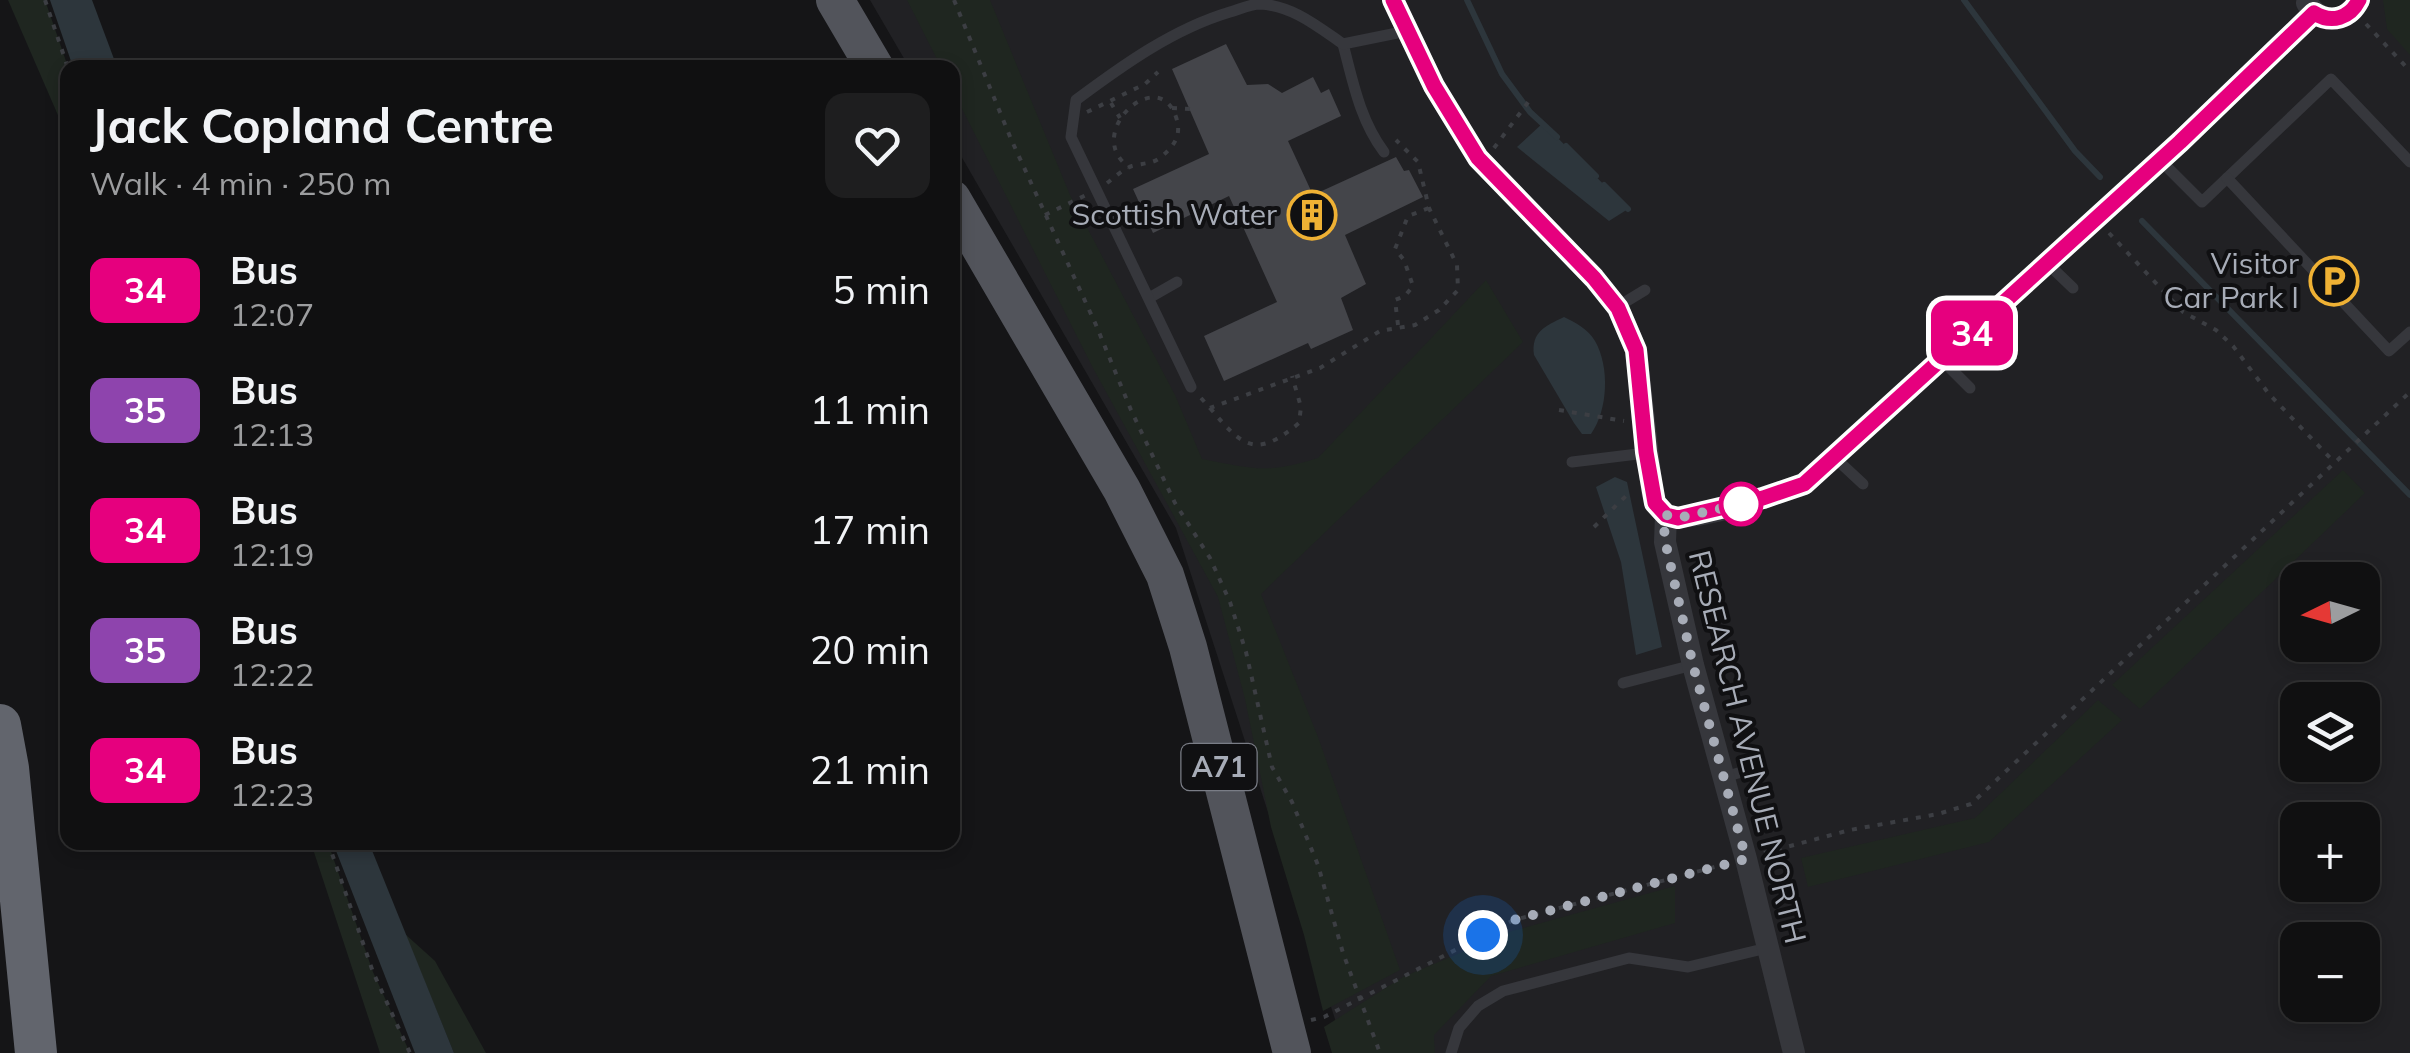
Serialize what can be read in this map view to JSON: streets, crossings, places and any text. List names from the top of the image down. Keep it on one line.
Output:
{"streets":{"main road":["A71"],"street":["RESEARCH AVENUE NORTH"]},"places":{"building":["Scottish Water"],"parking":["Visitor Car Park I"]},"lines":["bus line 34"],"north":"left","page":{"on_map":"34","heading":["Jack Copland Centre","Walk · 4 min · 250 m"],"list":[{"mark":"34","name":"Bus","note":"12:07","value":"5 min"},{"mark":"35","name":"Bus","note":"12:13","value":"11 min"},{"mark":"34","name":"Bus","note":"12:19","value":"17 min"},{"mark":"35","name":"Bus","note":"12:22","value":"20 min"},{"mark":"34","name":"Bus","note":"12:23","value":"21 min"}],"map_buttons":["+","−"]}}
